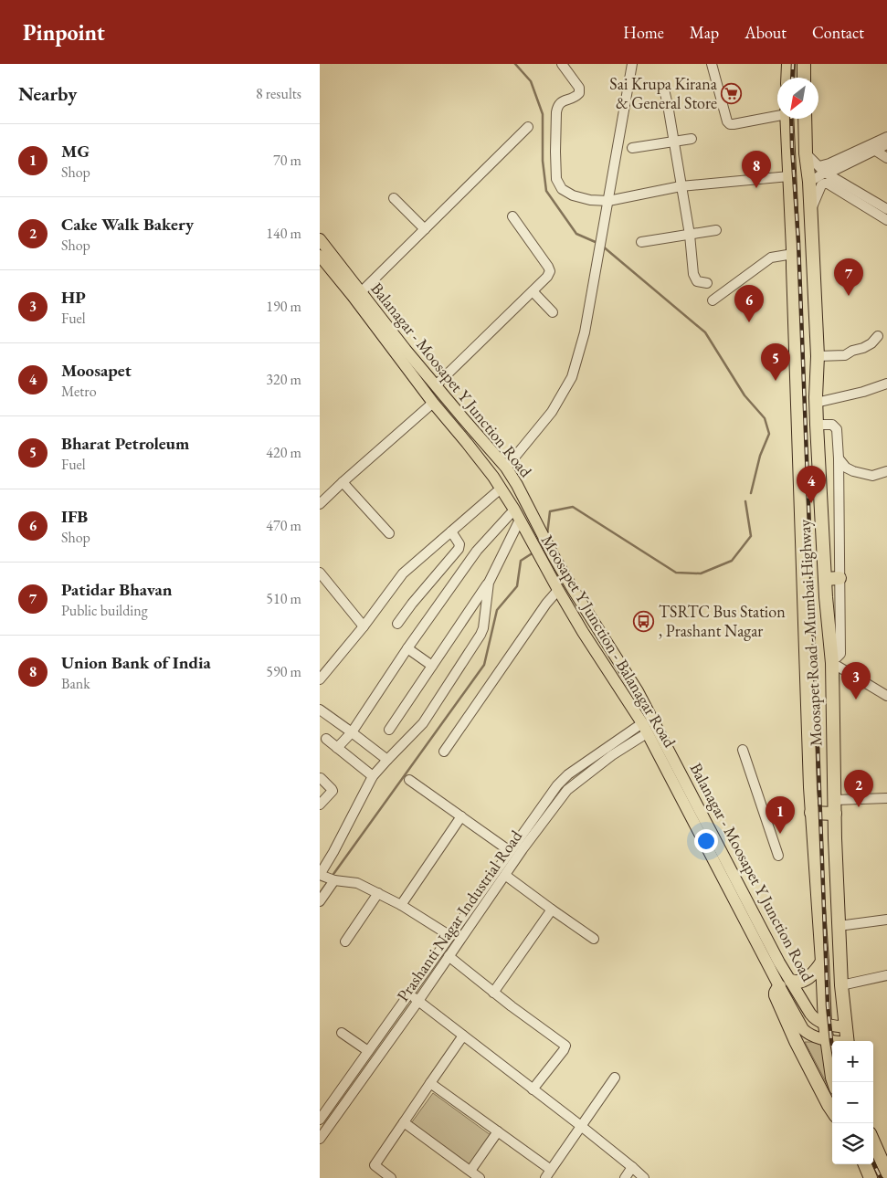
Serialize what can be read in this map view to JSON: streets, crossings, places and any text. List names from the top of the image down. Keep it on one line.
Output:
{"streets":{"highway":["Moosapet Road - Mumbai Highway"],"main road":["Balanagar - Moosapet Y Junction Road","Moosapet Y Junction - Balanagar Road"],"street":["Prashanti Nagar Industrial Road"]},"crossings":[["Balanagar - Moosapet Y Junction Road","Moosapet Road - Mumbai Highway"],["Moosapet Road - Mumbai Highway","Moosapet Y Junction - Balanagar Road"],["Moosapet Y Junction - Balanagar Road","Prashanti Nagar Industrial Road"]],"places":{"supermarket":["Sai Krupa Kirana & General Store"],"bus stop":["TSRTC Bus Station , Prashant Nagar"]},"north":"bottom left","page":{"header":"Pinpoint","nav":["Home","Map","About","Contact"],"heading":["Nearby","8 results"],"list":[{"mark":"1","name":"MG","note":"Shop","value":"70 m"},{"mark":"2","name":"Cake Walk Bakery","note":"Shop","value":"140 m"},{"mark":"3","name":"HP","note":"Fuel","value":"190 m"},{"mark":"4","name":"Moosapet","note":"Metro","value":"320 m"},{"mark":"5","name":"Bharat Petroleum","note":"Fuel","value":"420 m"},{"mark":"6","name":"IFB","note":"Shop","value":"470 m"},{"mark":"7","name":"Patidar Bhavan","note":"Public building","value":"510 m"},{"mark":"8","name":"Union Bank of India","note":"Bank","value":"590 m"}],"pins":["8","7","6","5","4","3","2","1"],"map_buttons":["+","−"]}}
